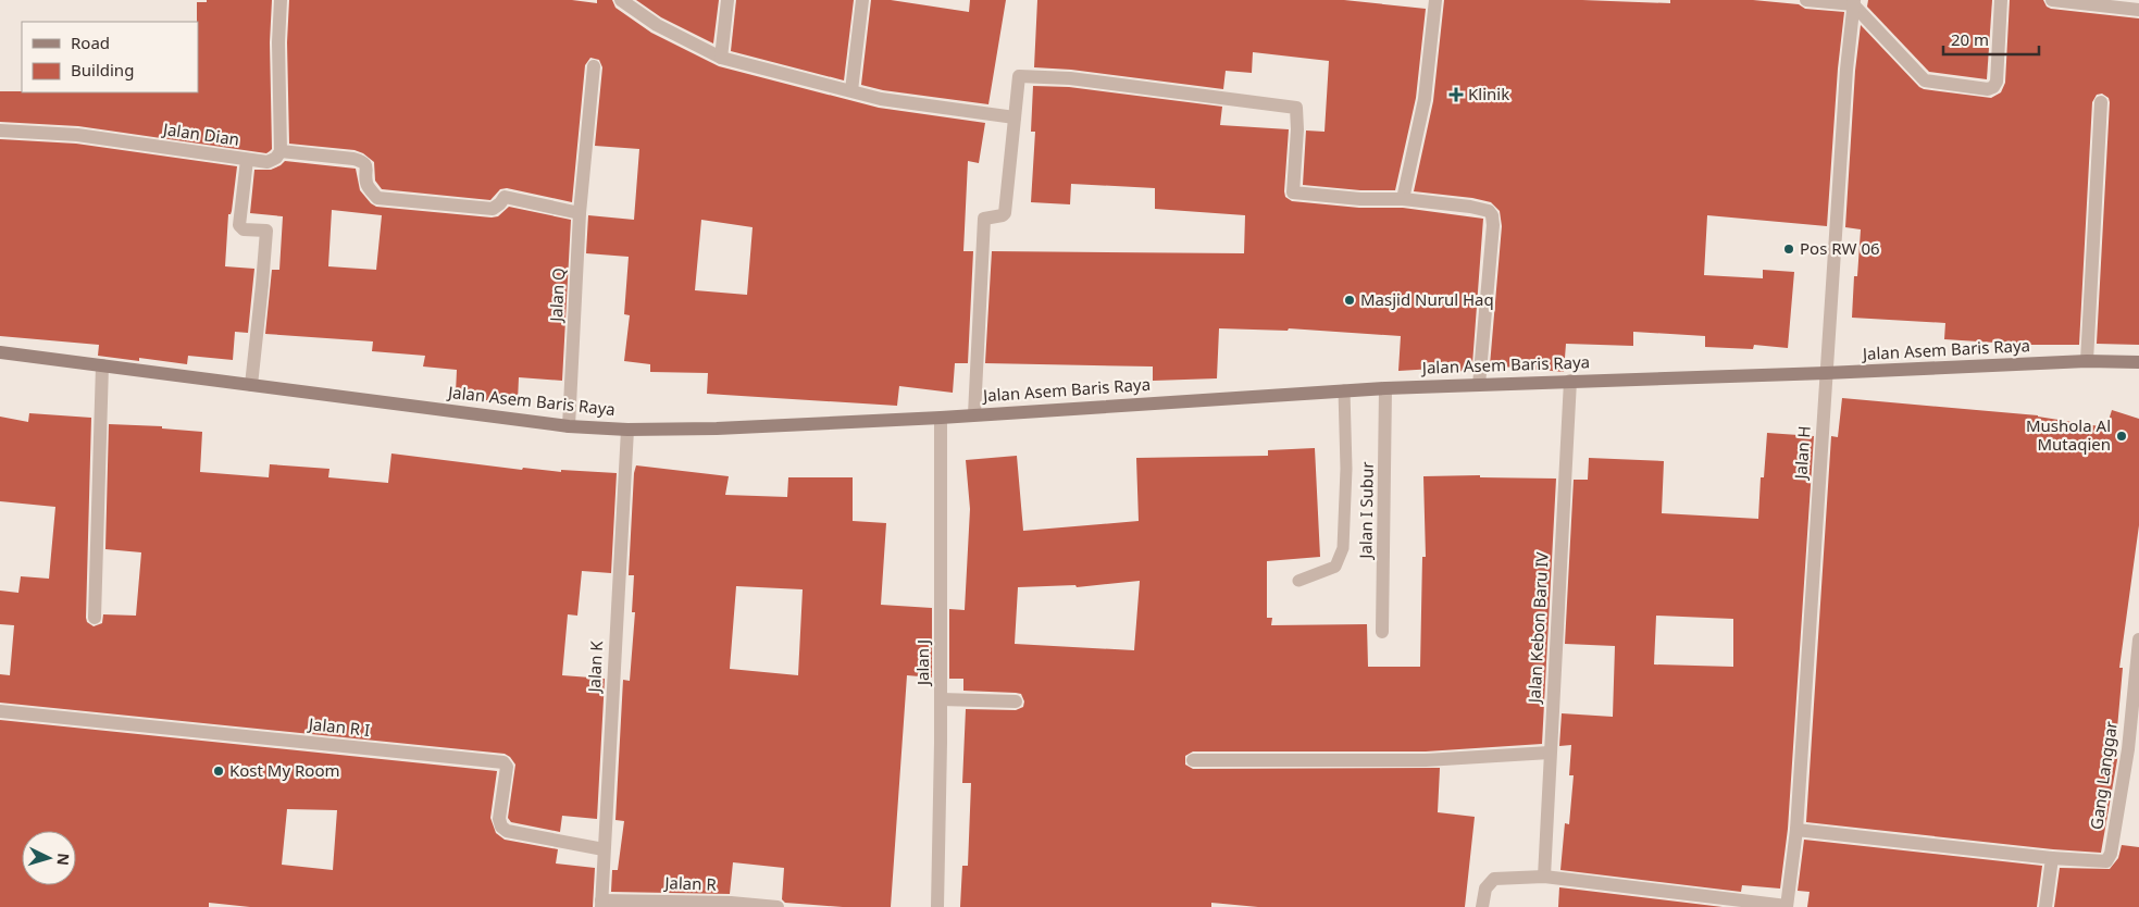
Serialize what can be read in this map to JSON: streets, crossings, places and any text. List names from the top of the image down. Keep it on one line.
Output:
{"streets":{"street":["Jalan Dian","Jalan Q","Jalan Asem Baris Raya","Jalan H","Jalan I Subur","Jalan Kebon Baru IV","Jalan J","Jalan K","Jalan R I","Gang Langgar","Jalan R"]},"crossings":[["Jalan Dian","Jalan Asem Baris Raya"],["Jalan Q","Jalan Asem Baris Raya"],["Jalan Asem Baris Raya","Jalan H"],["Jalan Asem Baris Raya","Jalan I Subur"],["Jalan Asem Baris Raya","Jalan Kebon Baru IV"],["Jalan Asem Baris Raya","Jalan J"],["Jalan Asem Baris Raya","Jalan K"],["Jalan K","Jalan R I"],["Jalan K","Jalan R"]],"places":{"health":["Klinik"],"other":["Pos RW 06","Masjid Nurul Haq","Mushola Al Mutaqien","Kost My Room"]},"legend":["Road","Building"],"scale_bar":"20 m","north":"right"}
